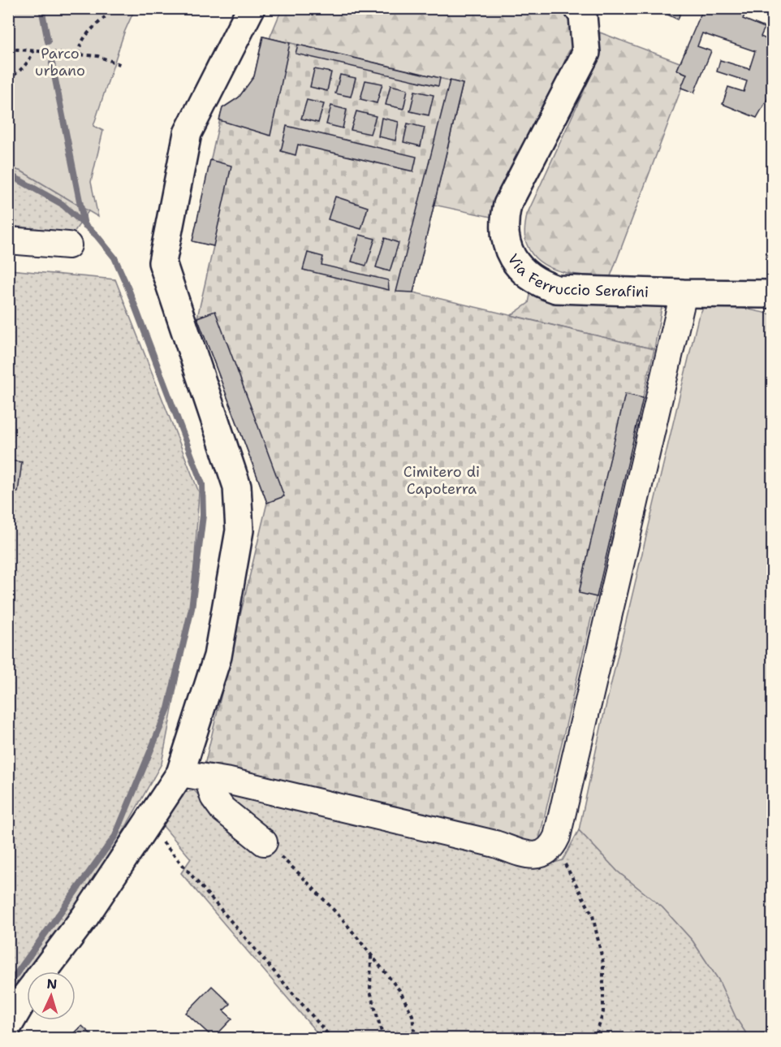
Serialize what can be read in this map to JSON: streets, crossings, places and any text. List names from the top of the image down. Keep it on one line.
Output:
{"streets":{"street":["Via Ferruccio Serafini"]},"parks":["Parco urbano","Cimitero di Capoterra"],"north":"top"}
